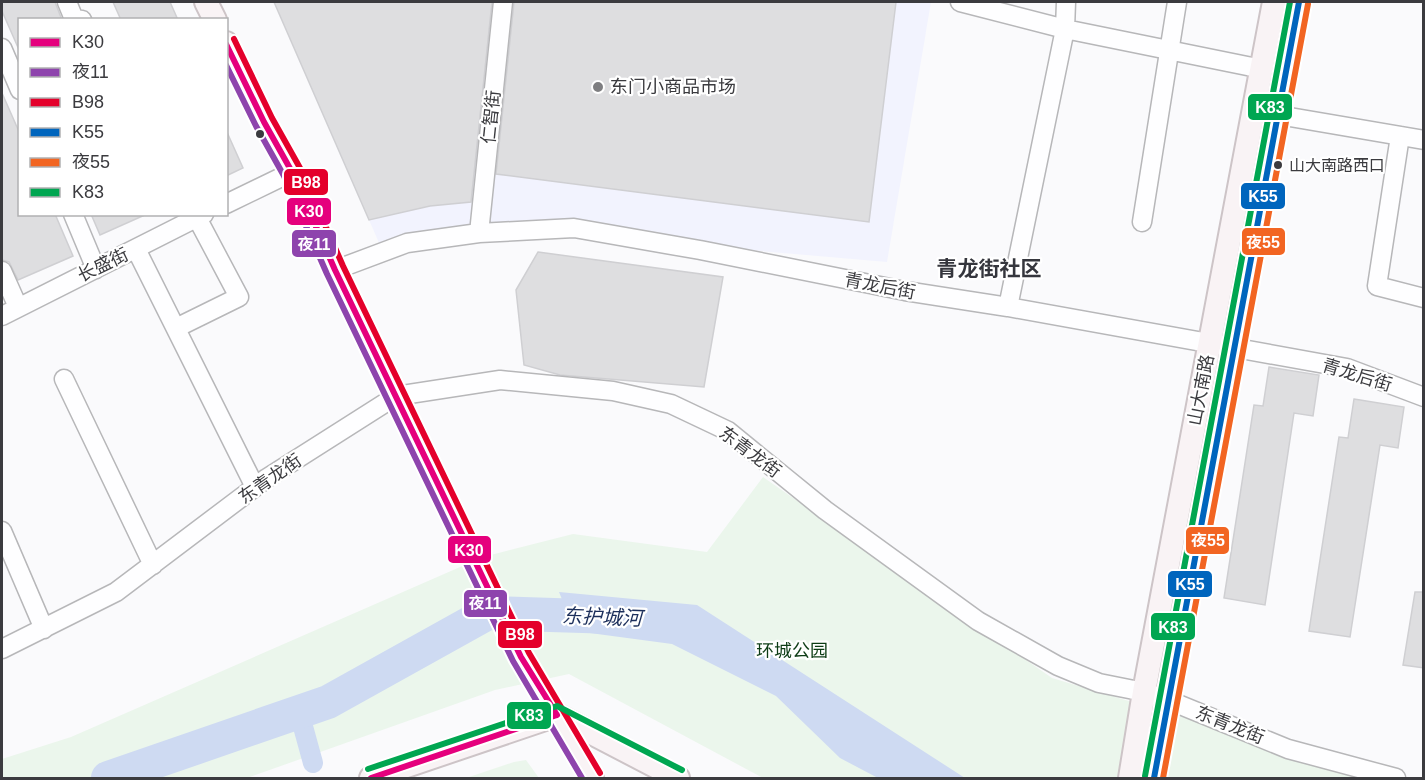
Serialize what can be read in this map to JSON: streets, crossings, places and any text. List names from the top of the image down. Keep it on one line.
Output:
{"streets":{"main road":["山大南路"],"street":["仁智街","长盛街","青龙后街","东青龙街"]},"crossings":[["仁智街","青龙后街"],["青龙后街","山大南路"],["山大南路","东青龙街"]],"districts":["青龙街社区"],"water":["东护城河"],"parks":["环城公园"],"places":["东门小商品市场","山大南路西口"],"lines":["transit line K55","transit line K83","transit line 夜55","transit line B98","transit line K30","transit line 夜11"],"legend":["K30","夜11","B98","K55","夜55","K83"]}
